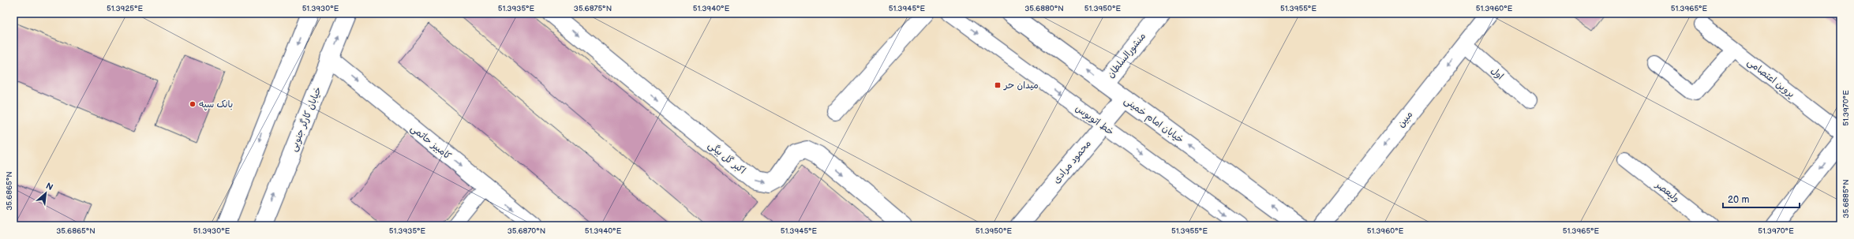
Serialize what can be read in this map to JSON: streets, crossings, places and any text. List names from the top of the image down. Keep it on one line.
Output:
{"streets":{"street":["منشورالسلطان","خیابان کارگر جنوبی","مبین","خیابان امام خمینی","کامبیز حاتمی","اکبر گل بیگی","محمود مرادی"],"lane":["اول","پروین اعتصامی","خط اتوبوس","ولیعصر"]},"crossings":[["منشورالسلطان","خیابان امام خمینی"],["اول","مبین"],["خیابان کارگر جنوبی","کامبیز حاتمی"],["خط اتوبوس","محمود مرادی"],["خیابان امام خمینی","محمود مرادی"]],"one_way":["مبین","خط اتوبوس","خیابان امام خمینی","کامبیز حاتمی","اکبر گل بیگی"],"places":{"transit":["میدان حر"],"other":["بانک سپه"]},"scale_bar":"20 m","north":"top right","coordinates":["51.3925°E","51.3930°E","51.3935°E","35.6875°N","51.3940°E","51.3945°E","35.6880°N","51.3950°E","51.3955°E","51.3960°E","51.3965°E","51.3970°E","35.6865°N","35.6885°N","35.6870°N"]}
